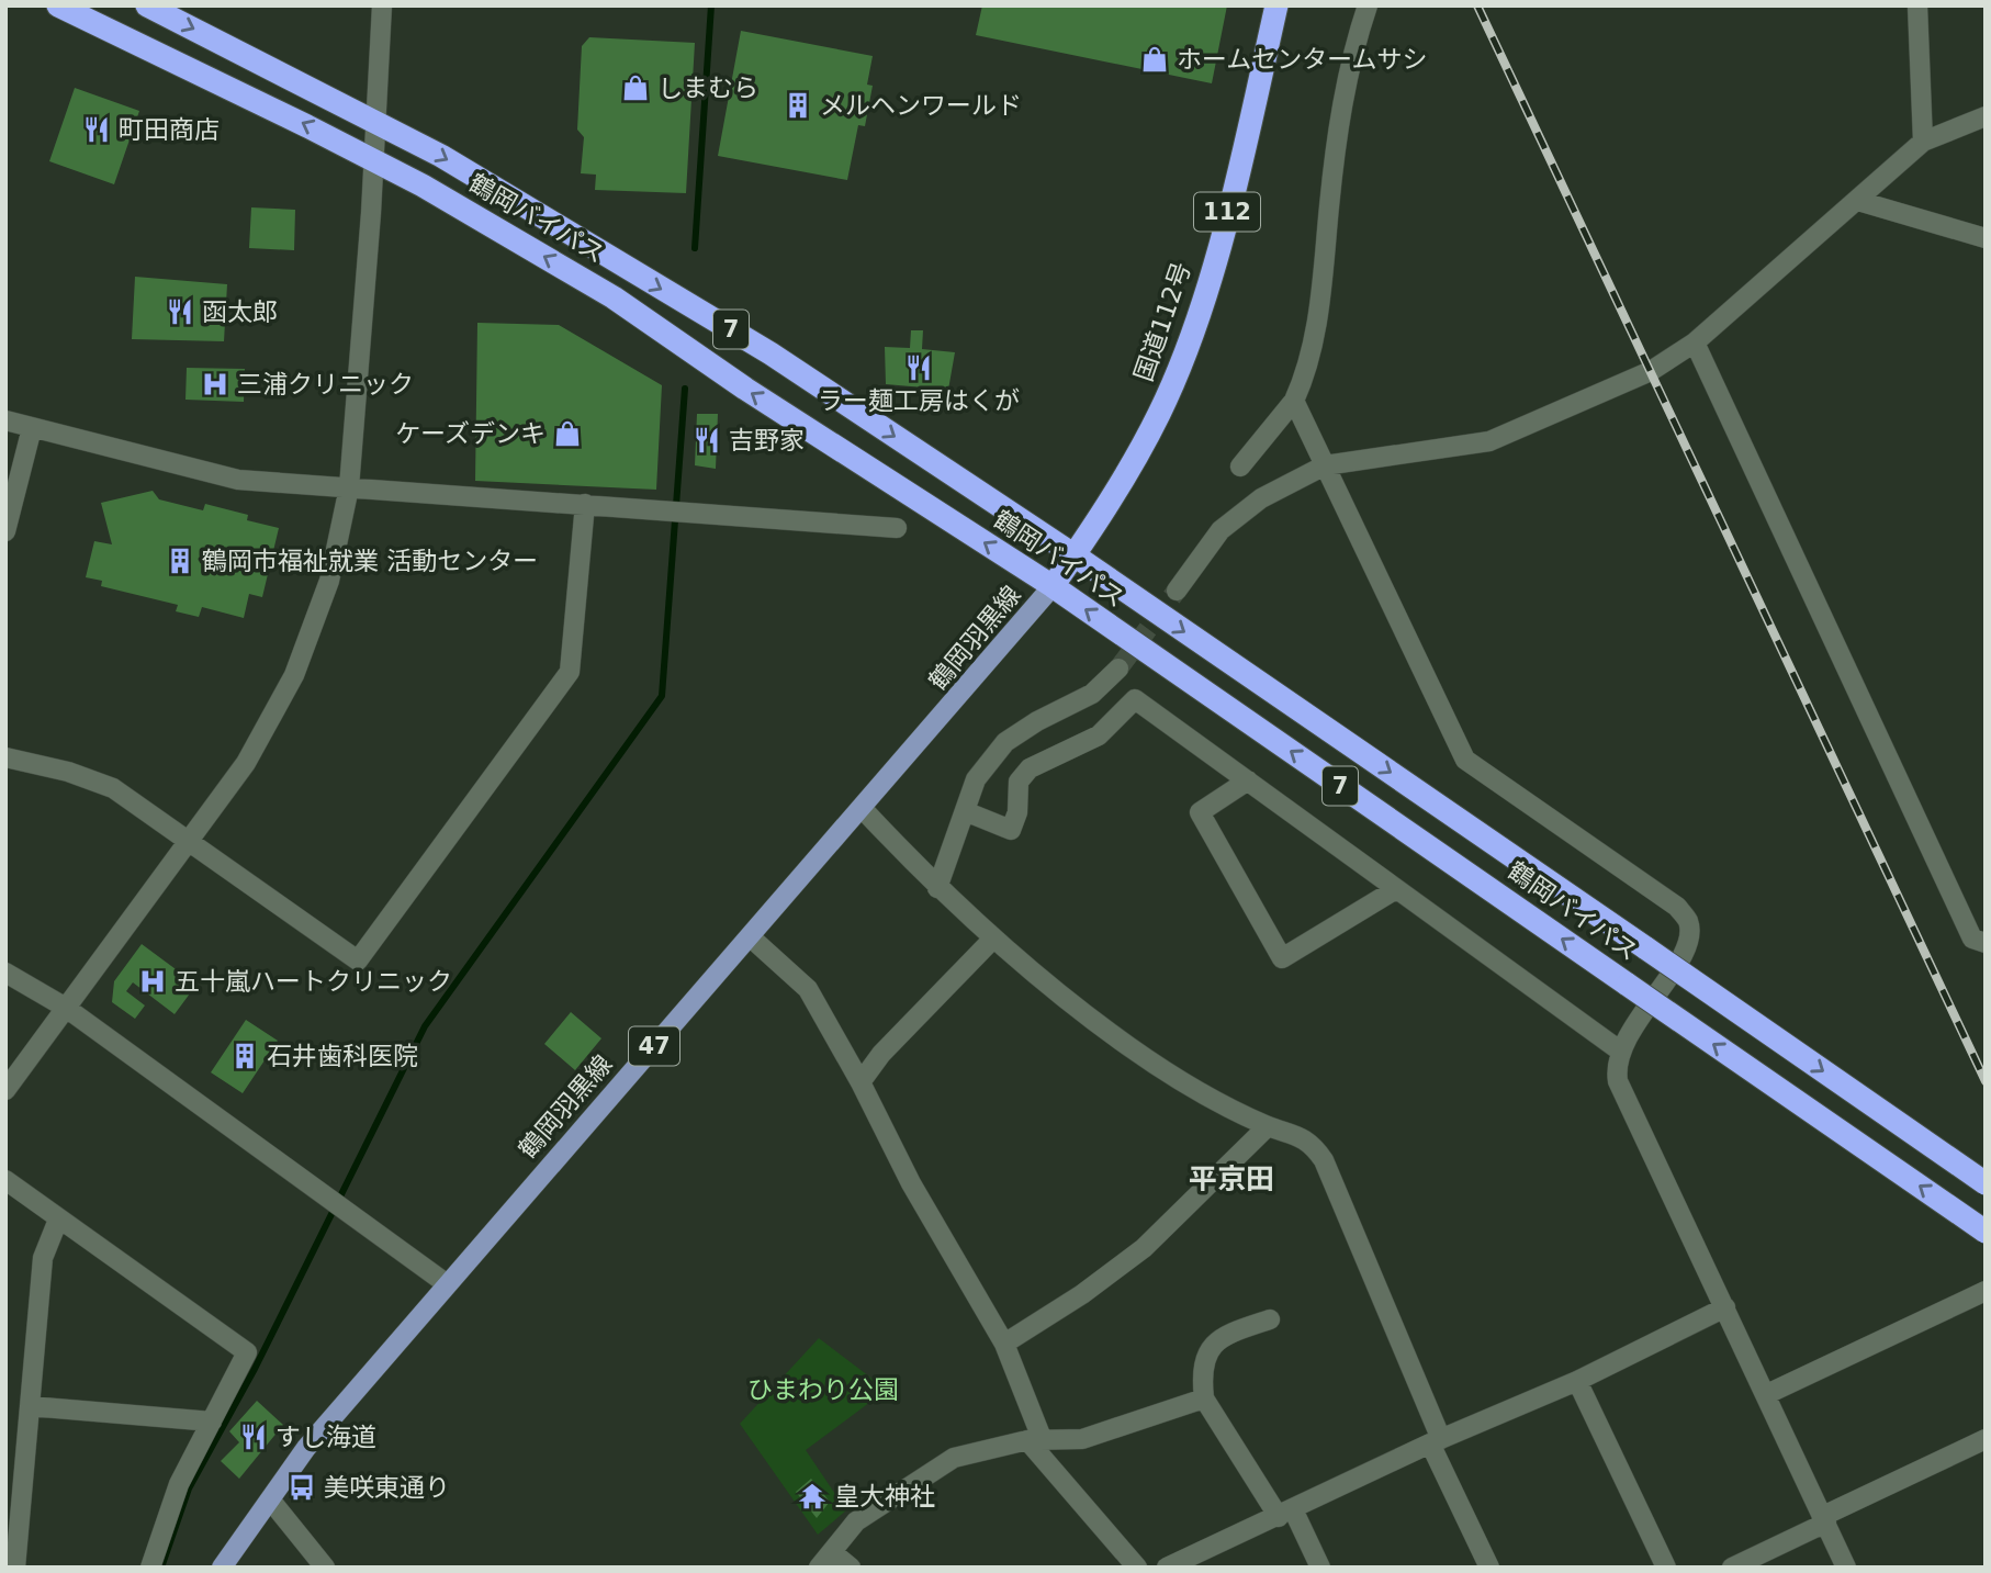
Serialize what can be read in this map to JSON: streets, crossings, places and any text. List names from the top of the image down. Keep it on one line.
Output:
{"streets":{"highway":["112","鶴岡バイパス","国道112号","7"],"main road":["鶴岡羽黒線","47"]},"crossings":[["鶴岡バイパス","国道112号"],["鶴岡バイパス","鶴岡羽黒線"],["国道112号","鶴岡羽黒線"]],"districts":["平京田"],"parks":["ひまわり公園"],"places":{"shop":["ホームセンタームサシ","しまむら","ケーズデンキ"],"building":["メルヘンワールド","鶴岡市福祉就業 活動センター","石井歯科医院"],"restaurant":["町田商店","函太郎","ラー麺工房はくが","吉野家","すし海道"],"hospital":["三浦クリニック","五十嵐ハートクリニック"],"bus stop":["美咲東通り"],"temple":["皇大神社"]}}
